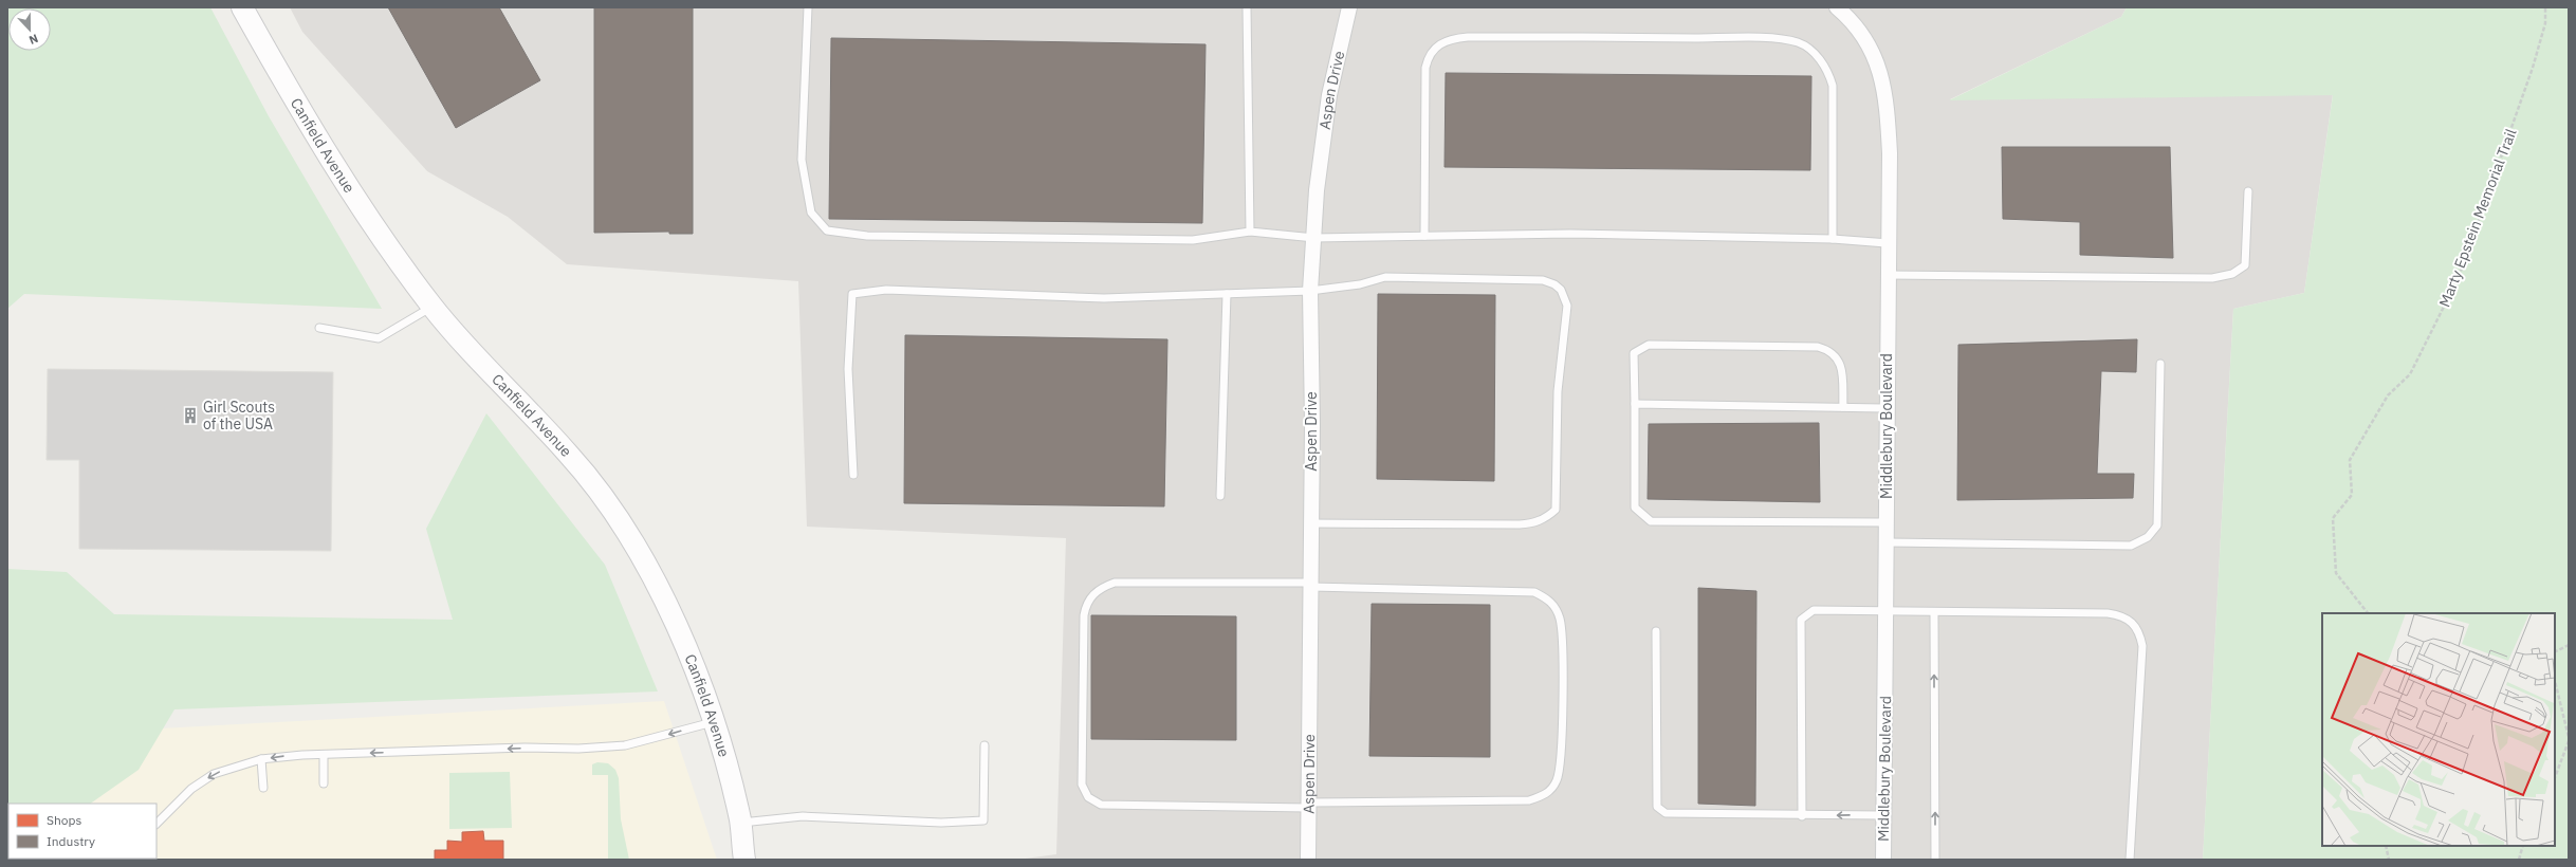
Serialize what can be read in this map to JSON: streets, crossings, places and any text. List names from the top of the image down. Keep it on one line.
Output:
{"streets":{"street":["Aspen Drive","Canfield Avenue","Middlebury Boulevard"],"path":["Marty Epstein Memorial Trail"]},"places":{"building":["Girl Scouts of the USA"]},"legend":["Shops","Industry"],"north":"bottom"}
